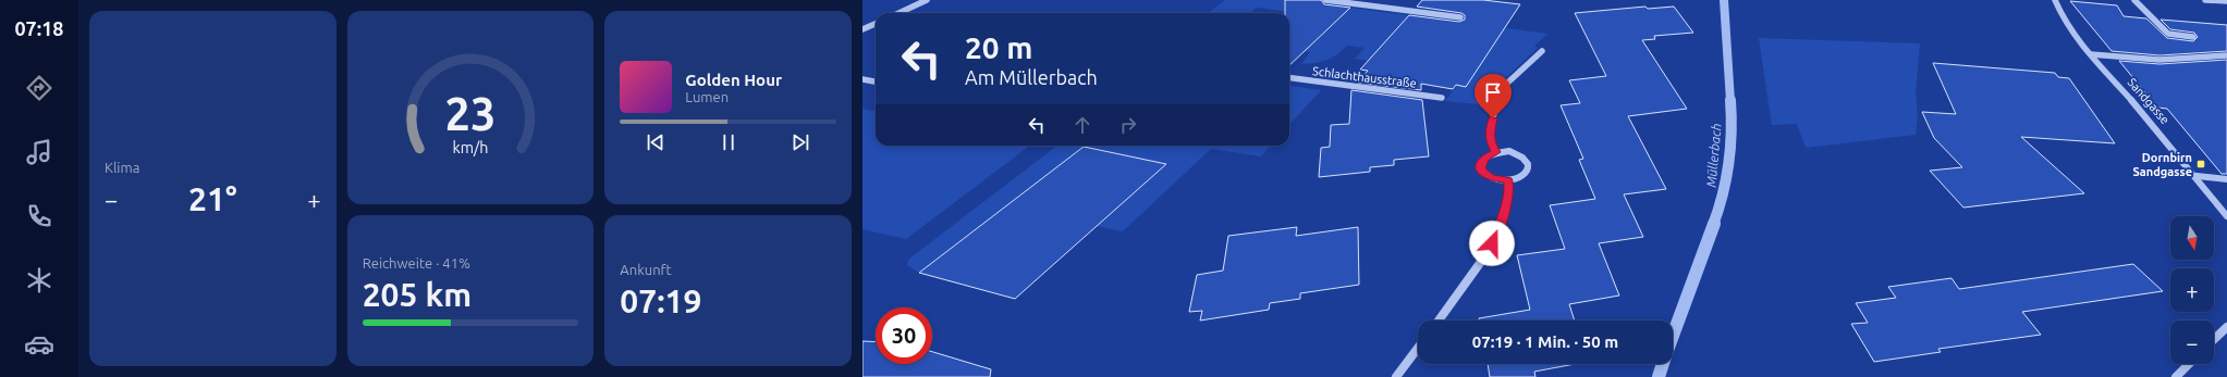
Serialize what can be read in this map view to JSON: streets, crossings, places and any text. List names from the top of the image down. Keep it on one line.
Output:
{"streets":{"street":["Schlachthausstraße","Sandgasse"]},"water":["Müllerbach"],"places":{"transit":["Dornbirn Sandgasse"]},"north":"bottom","page":{"tabs":"07:18","tile":["Klima",["Reichweite · 41%","205 km"],["Ankunft","07:19"]],"turn":["20 m","Am Müllerbach"],"song":["Golden Hour","Lumen"],"heat":["−","21°","+"],"map_buttons":["+","−"],"limit":"30","trip":"07:19 · 1 Min. · 50 m","gauge":["23","km/h"]}}
